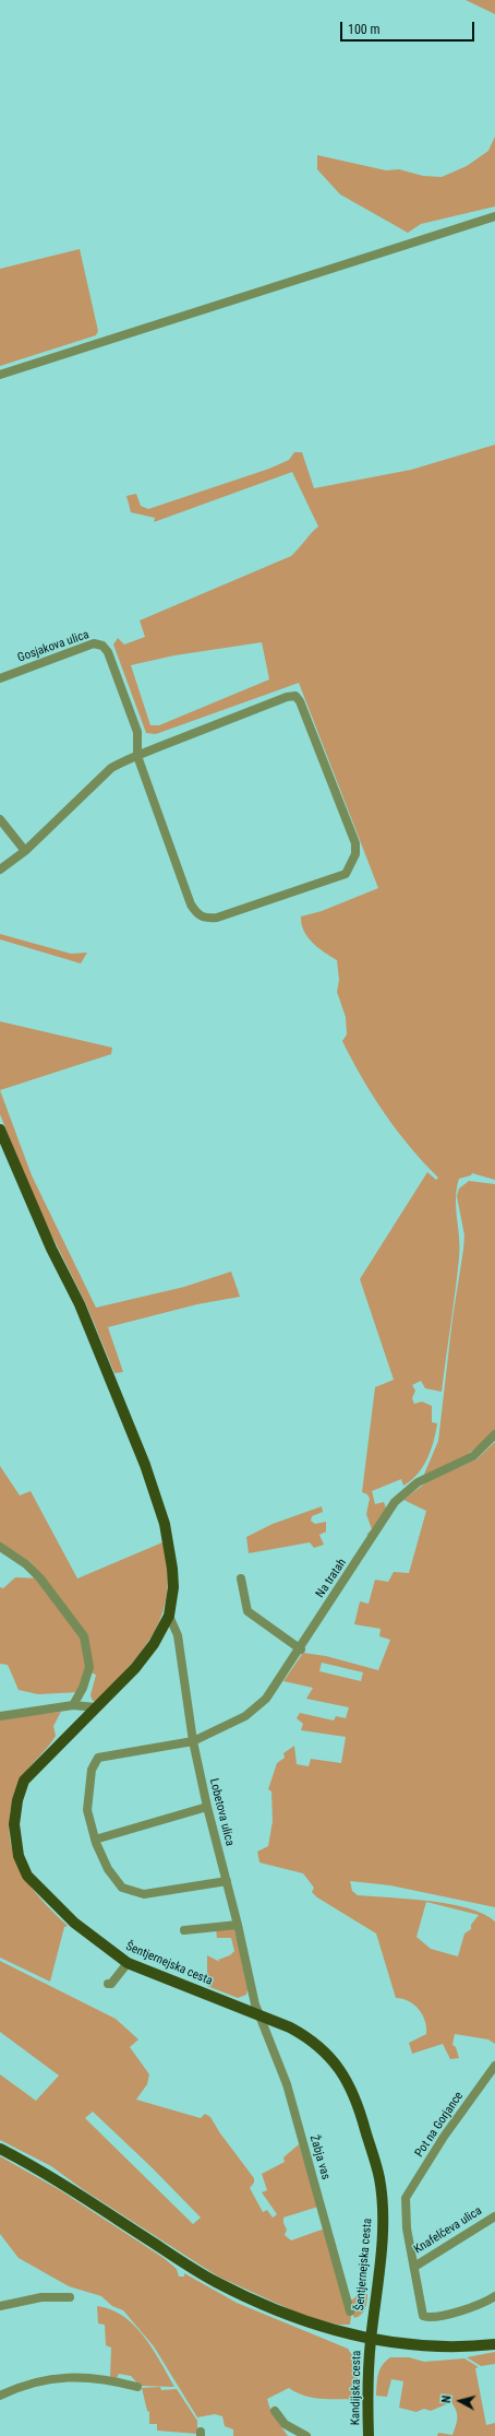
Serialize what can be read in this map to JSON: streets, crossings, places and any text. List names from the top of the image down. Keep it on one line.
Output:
{"streets":{"main road":["Šentjernejska cesta","Kandijska cesta"],"street":["Gosjakova ulica","Na tratah","Lobetova ulica","Pot na Gorjance","Žabja vas","Knafelčeva ulica"]},"crossings":[["Na tratah","Lobetova ulica"],["Lobetova ulica","Šentjernejska cesta"],["Lobetova ulica","Žabja vas"],["Šentjernejska cesta","Žabja vas"],["Šentjernejska cesta","Kandijska cesta"],["Pot na Gorjance","Knafelčeva ulica"]],"scale_bar":"100 m","north":"left"}
